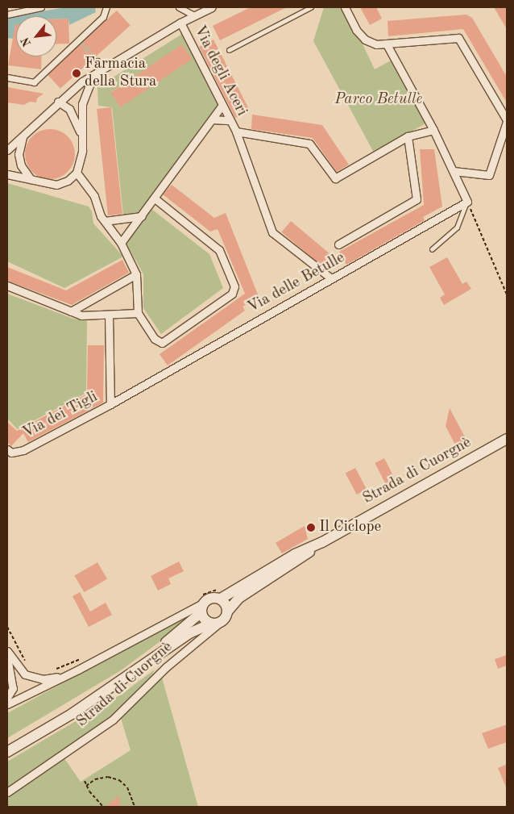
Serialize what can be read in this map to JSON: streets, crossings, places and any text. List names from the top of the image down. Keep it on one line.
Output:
{"streets":{"main road":["Strada di Cuorgnè"],"street":["Via degli Aceri","Via delle Betulle","Via dei Tigli"]},"crossings":[["Via degli Aceri","Via delle Betulle"],["Via delle Betulle","Via dei Tigli"]],"parks":["Parco Betulle"],"places":["Farmacia della Stura","Il Ciclope"],"north":"bottom left"}
